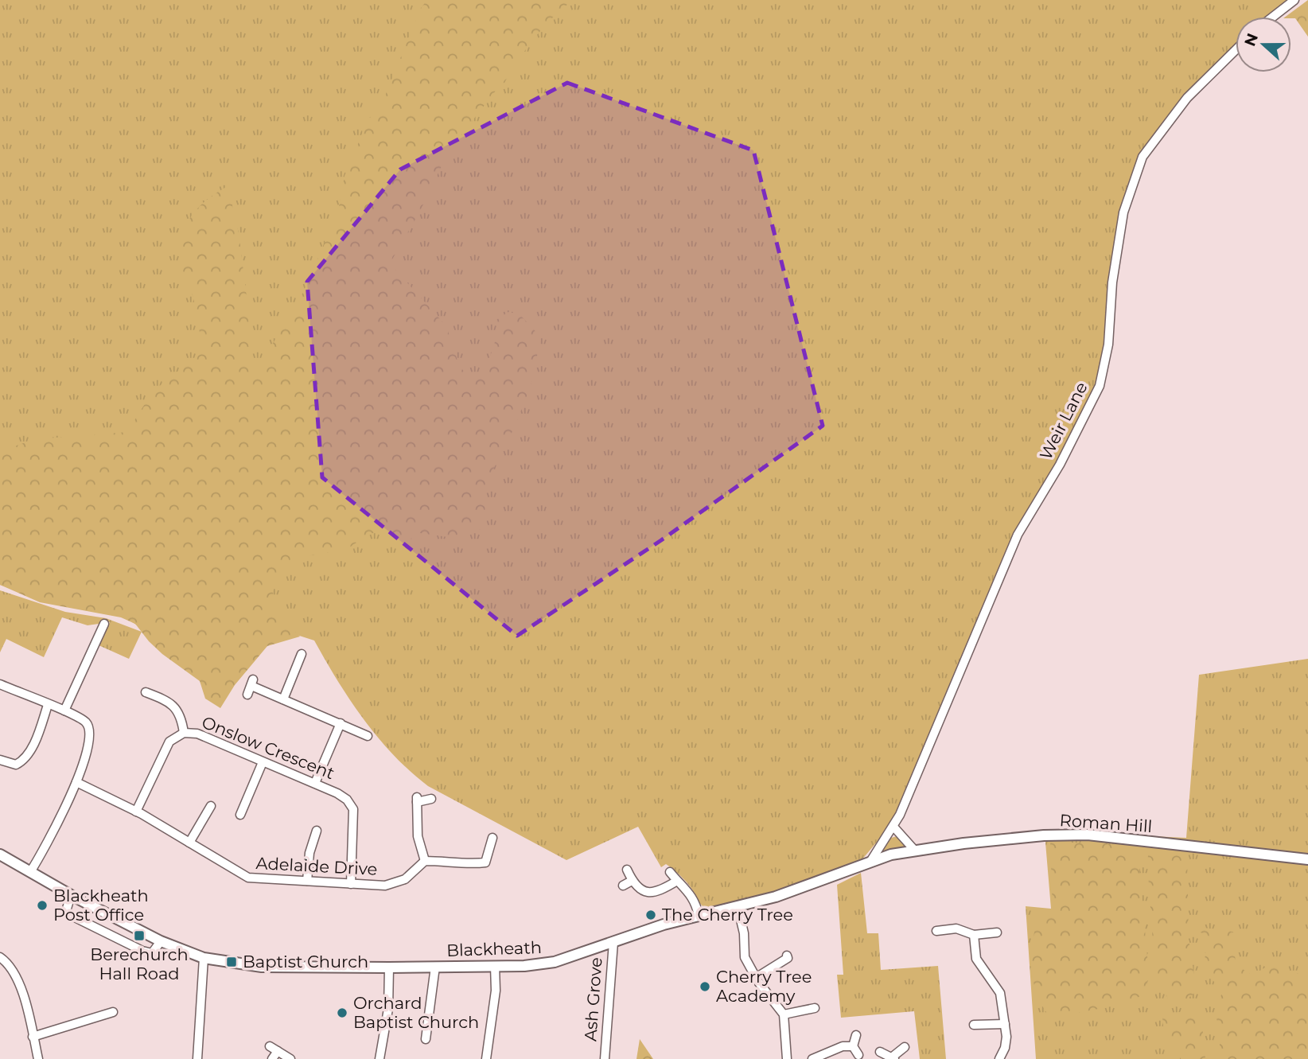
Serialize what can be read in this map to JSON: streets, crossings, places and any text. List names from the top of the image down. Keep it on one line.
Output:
{"streets":{"main road":["Roman Hill","Blackheath"],"street":["Weir Lane","Onslow Crescent","Adelaide Drive","Ash Grove"]},"crossings":[["Weir Lane","Roman Hill"],["Weir Lane","Blackheath"],["Onslow Crescent","Adelaide Drive"],["Roman Hill","Blackheath"],["Blackheath","Ash Grove"]],"places":{"other":["Blackheath Post Office","The Cherry Tree","Cherry Tree Academy","Orchard Baptist Church"],"transit":["Berechurch Hall Road","Baptist Church"]},"north":"left"}
